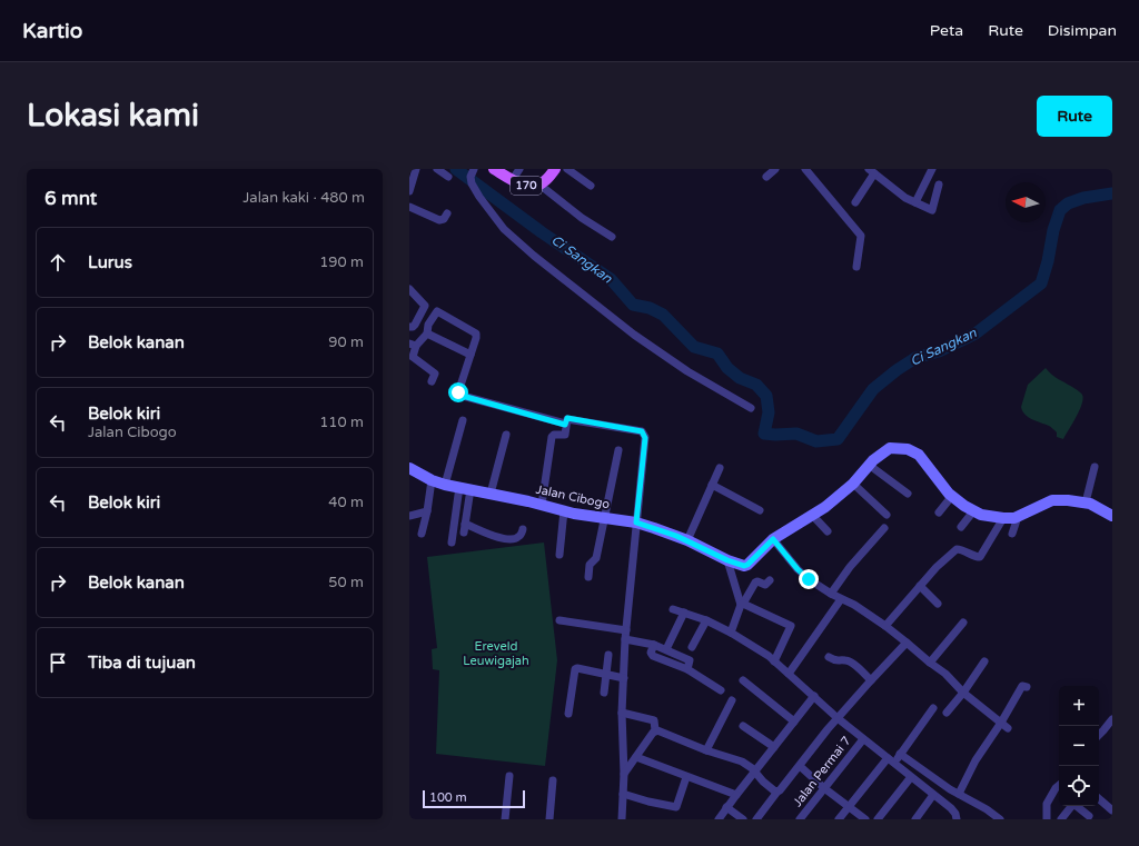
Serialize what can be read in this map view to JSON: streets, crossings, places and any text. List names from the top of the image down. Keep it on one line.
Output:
{"streets":{"main road":["170"],"street":["Jalan Cibogo","Jalan Permai 7"]},"water":["Ci Sangkan"],"parks":["Ereveld Leuwigajah"],"scale_bar":"100 m","north":"left","page":{"header":"Kartio","nav":["Peta","Rute","Disimpan"],"buttons":"Rute","title":"Lokasi kami","heading":["6 mnt","Jalan kaki · 480 m"],"list":[["Lurus","190 m"],["Belok kanan","90 m"],["Belok kiri","Jalan Cibogo","110 m"],["Belok kiri","40 m"],["Belok kanan","50 m"],"Tiba di tujuan"],"map_buttons":["+","−"],"scale":"100 m"}}
